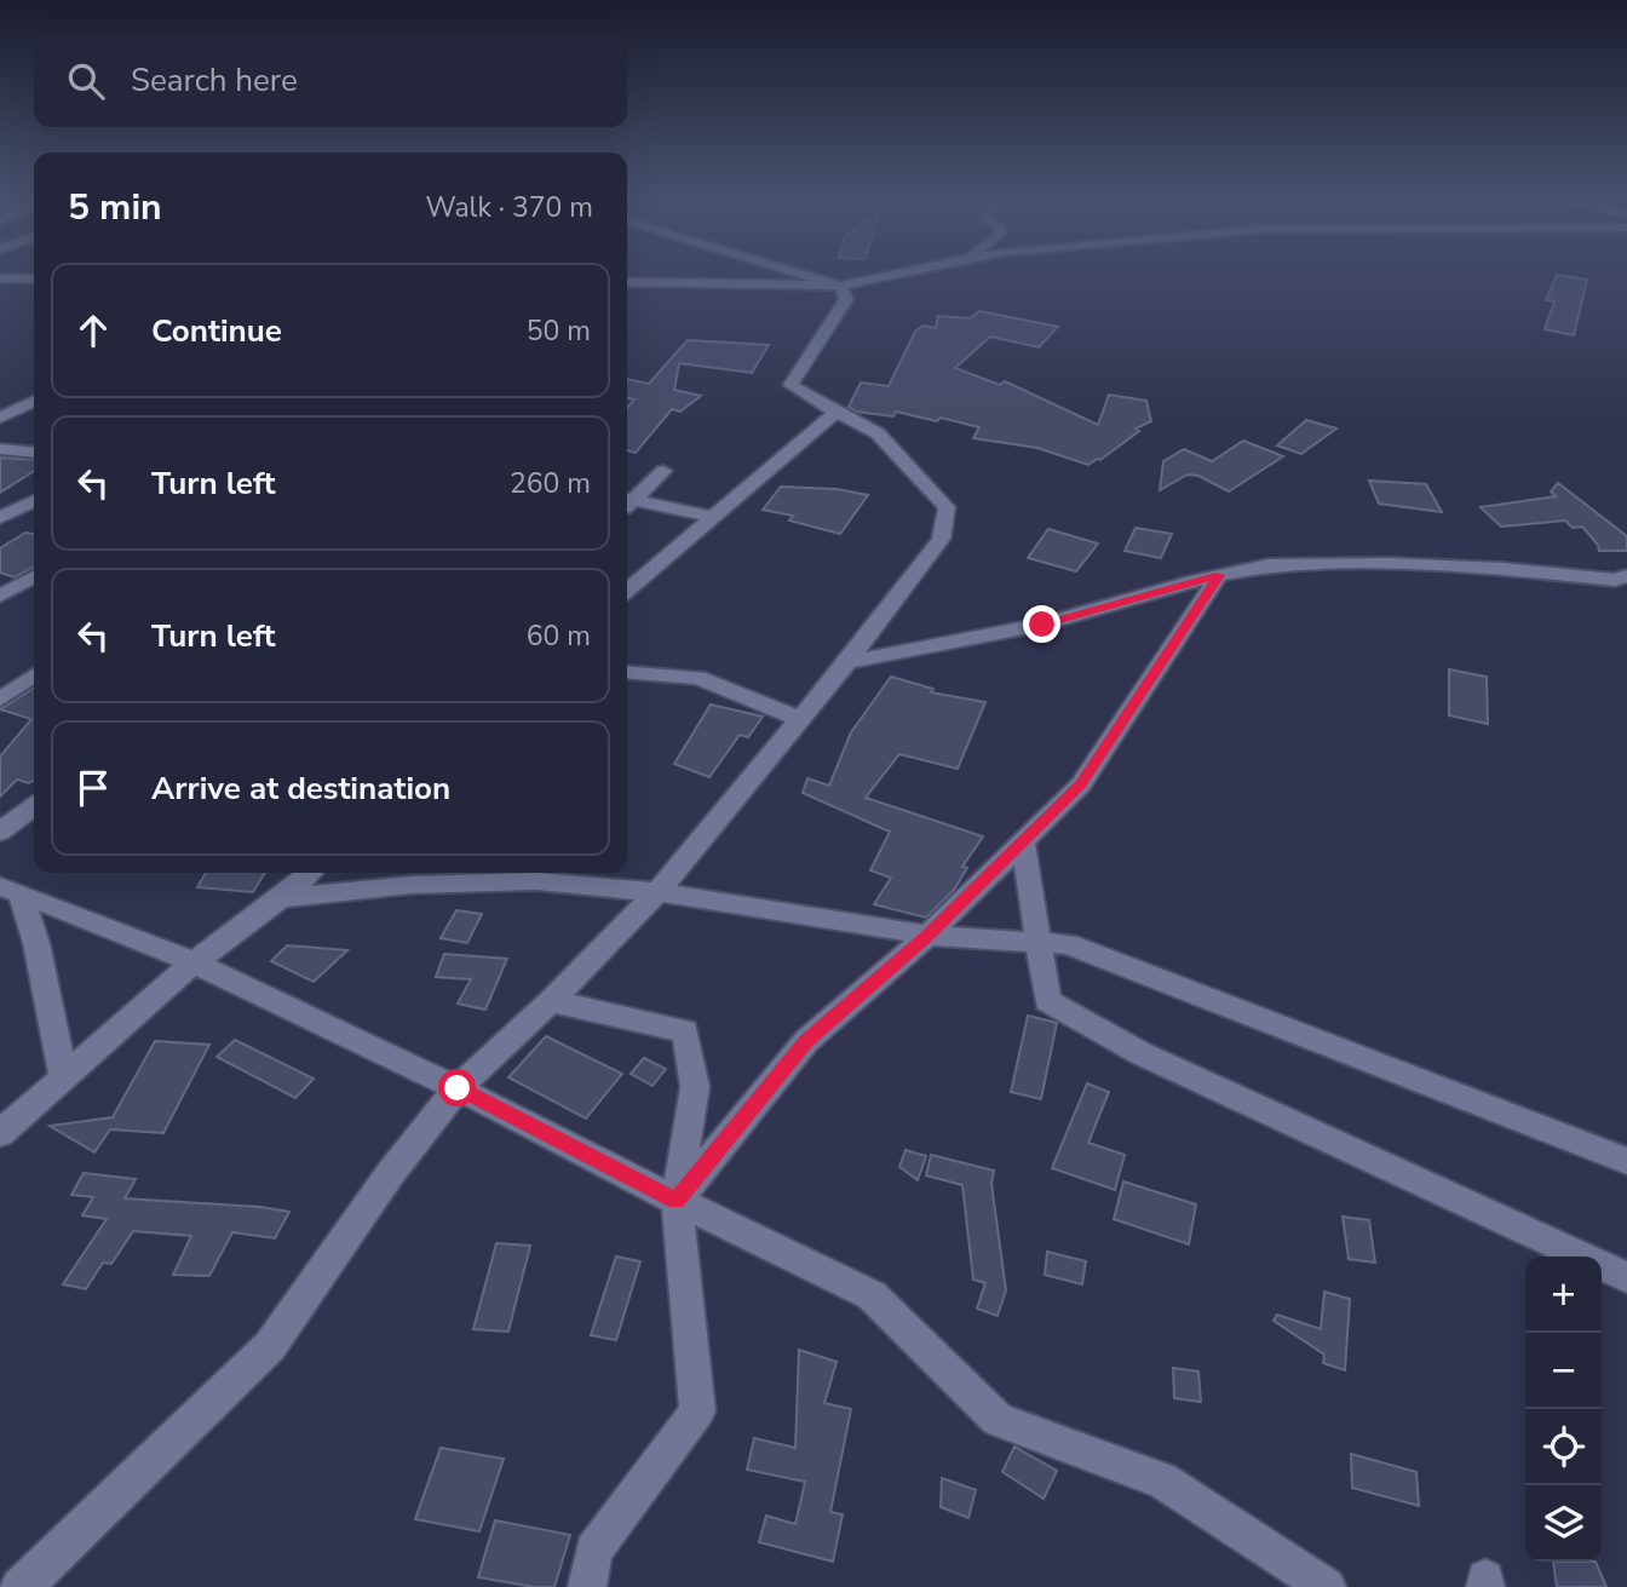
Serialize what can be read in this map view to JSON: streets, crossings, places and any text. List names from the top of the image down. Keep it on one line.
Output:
{"page":{"search":"Search here","heading":["5 min","Walk · 370 m"],"list":[["Continue","50 m"],["Turn left","260 m"],["Turn left","60 m"],"Arrive at destination"],"map_buttons":["+","−"]}}
